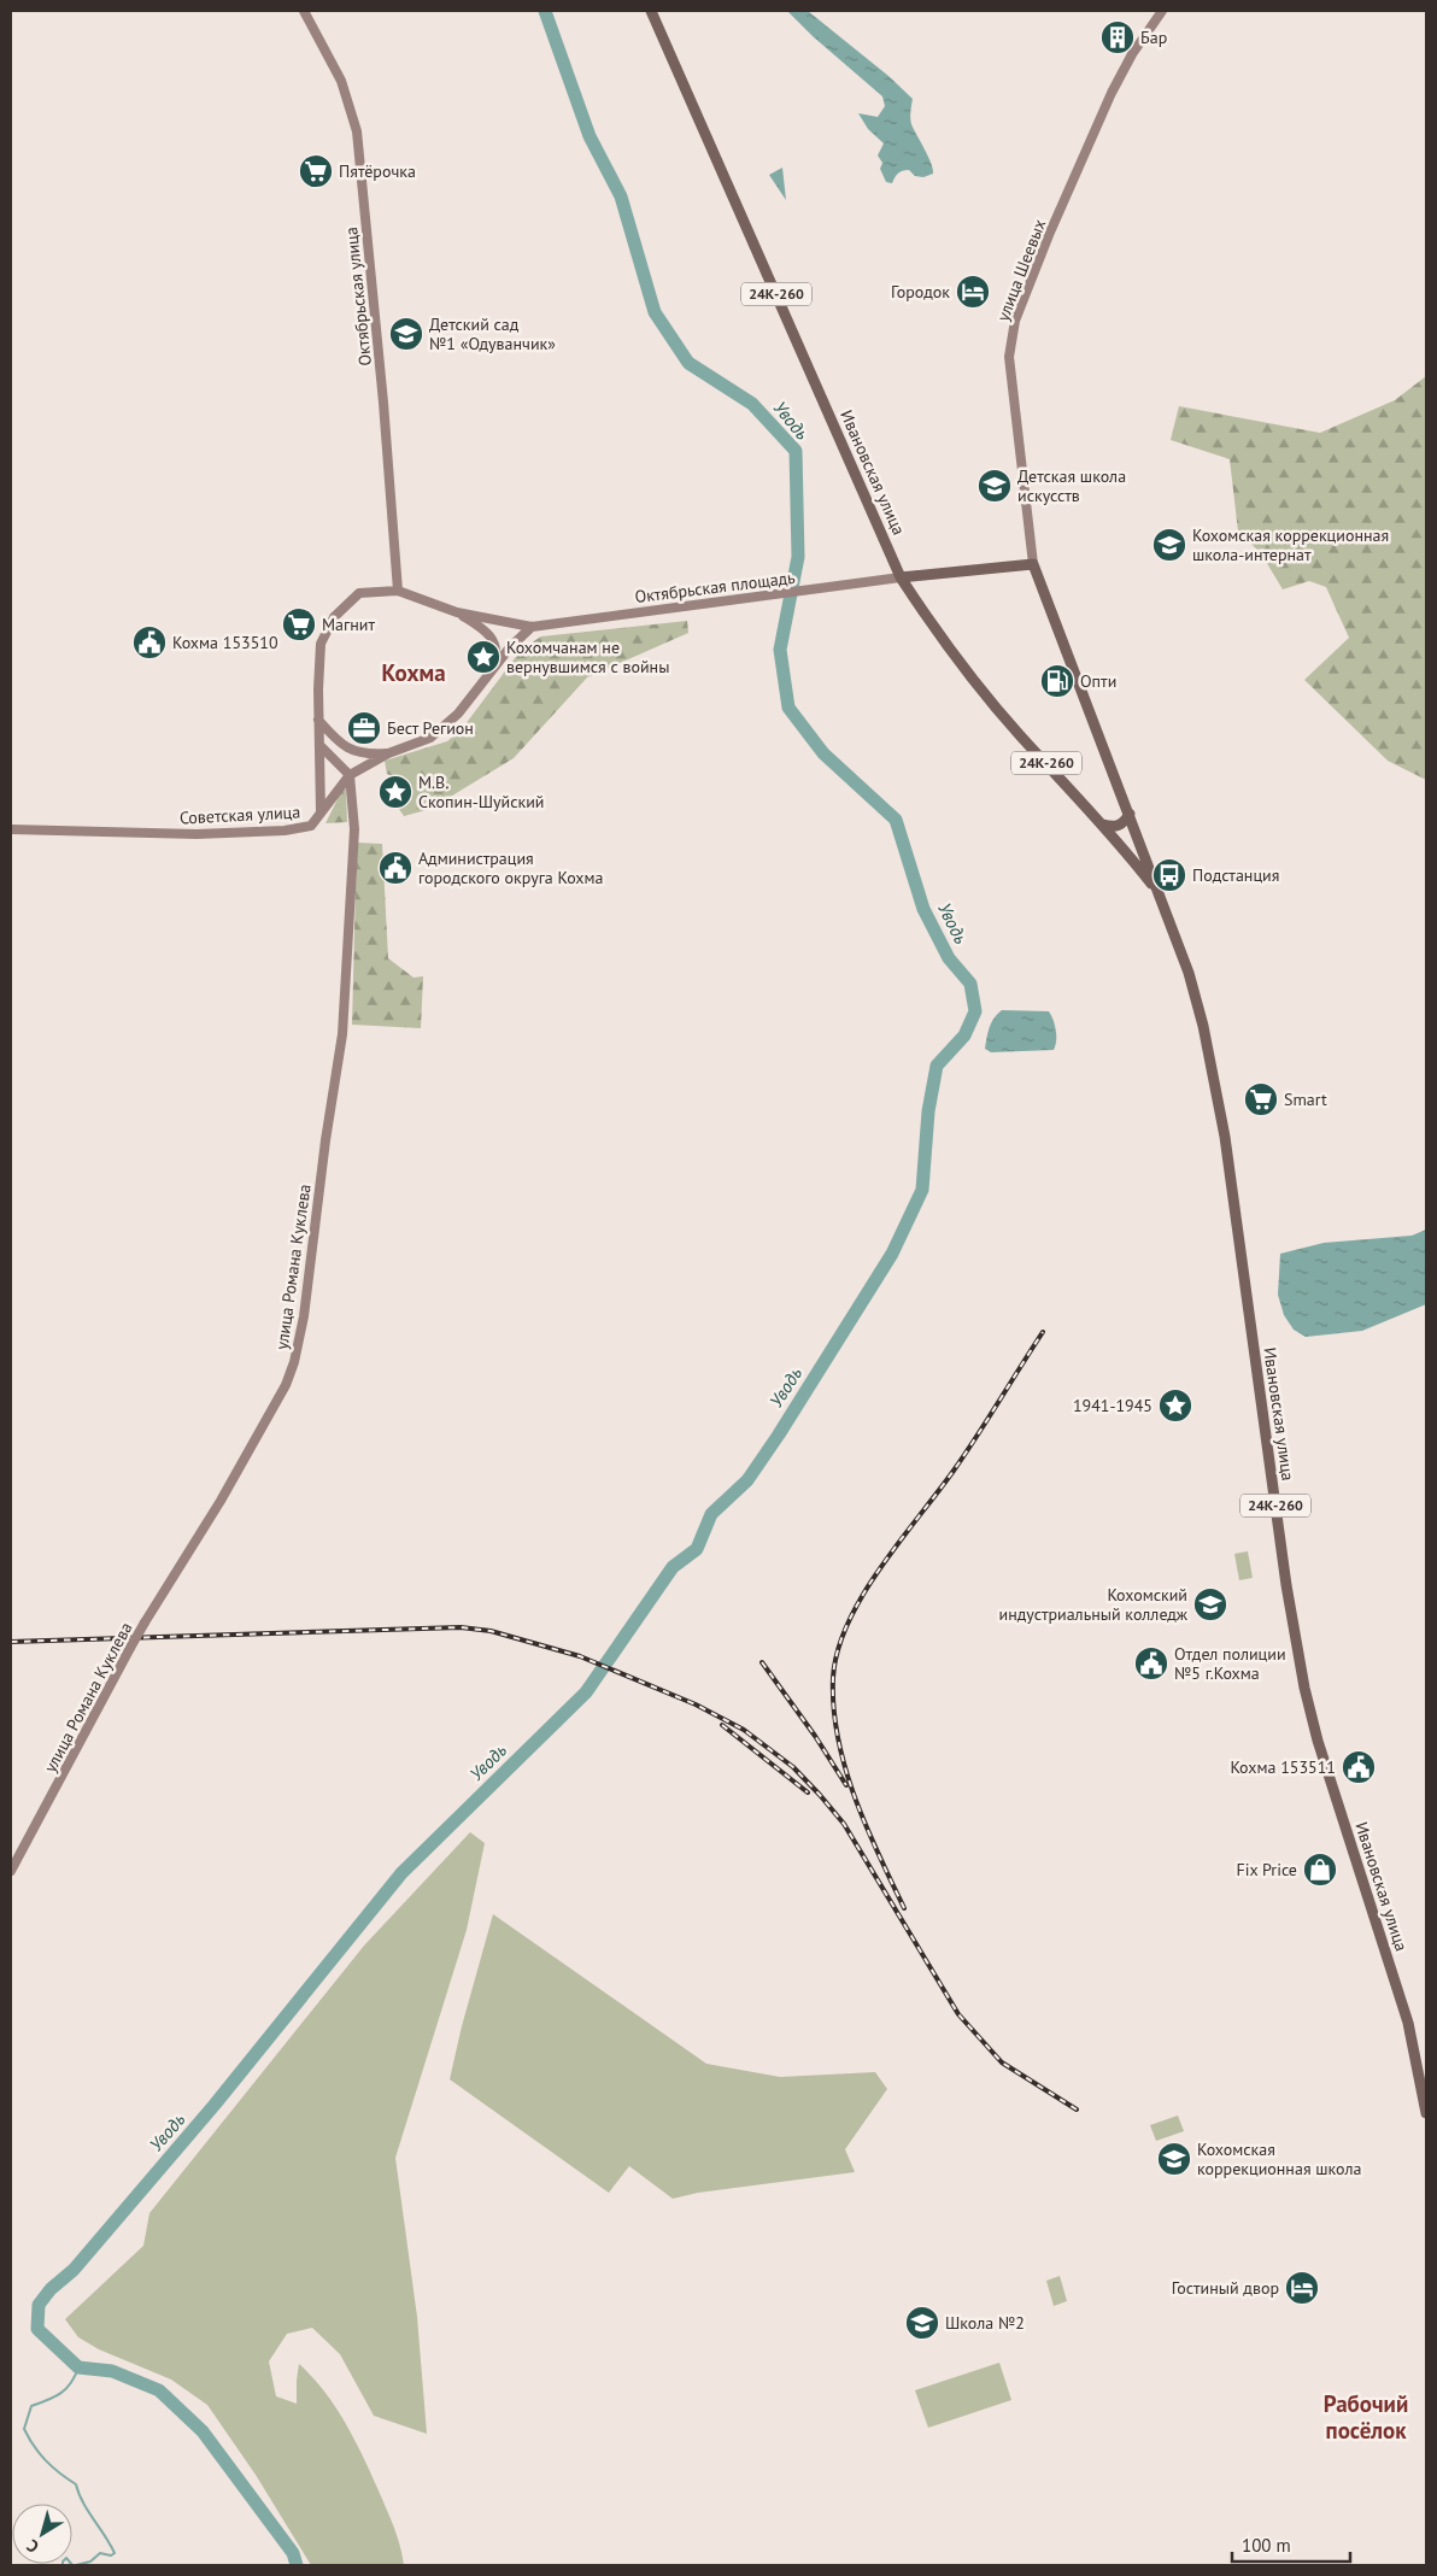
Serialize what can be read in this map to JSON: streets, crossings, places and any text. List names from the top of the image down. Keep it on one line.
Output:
{"streets":{"main road":["улица Шеевых","24К-260","Октябрьская улица","Ивановская улица","Октябрьская площадь","Советская улица","улица Романа Куклева"]},"crossings":[["улица Шеевых","Ивановская улица"],["Октябрьская улица","Октябрьская площадь"],["Октябрьская улица","Советская улица"],["Ивановская улица","Октябрьская площадь"],["Октябрьская площадь","Советская улица"],["Советская улица","улица Романа Куклева"]],"districts":["Кохма","Рабочий посёлок"],"water":["Уводь"],"places":{"building":["Бар"],"supermarket":["Пятёрочка","Магнит","Smart"],"hotel":["Городок","Гостиный двор"],"school or university":["Детский сад №1 «Одуванчик»","Детская школа искусств","Кохомская коррекционная школа-интернат","Кохомский индустриальный колледж","Кохомская коррекционная школа","Школа №2"],"public building":["Кохма 153510","Администрация городского округа Кохма","Отдел полиции №5 г.Кохма","Кохма 153511"],"place":["Кохомчанам не вернувшимся с войны","М.В. Скопин-Шуйский","1941-1945"],"fuel station":["Опти"],"office":["Бест Регион"],"bus stop":["Подстанция"],"shop":["Fix Price"]},"scale_bar":"100 m","north":"bottom left"}
